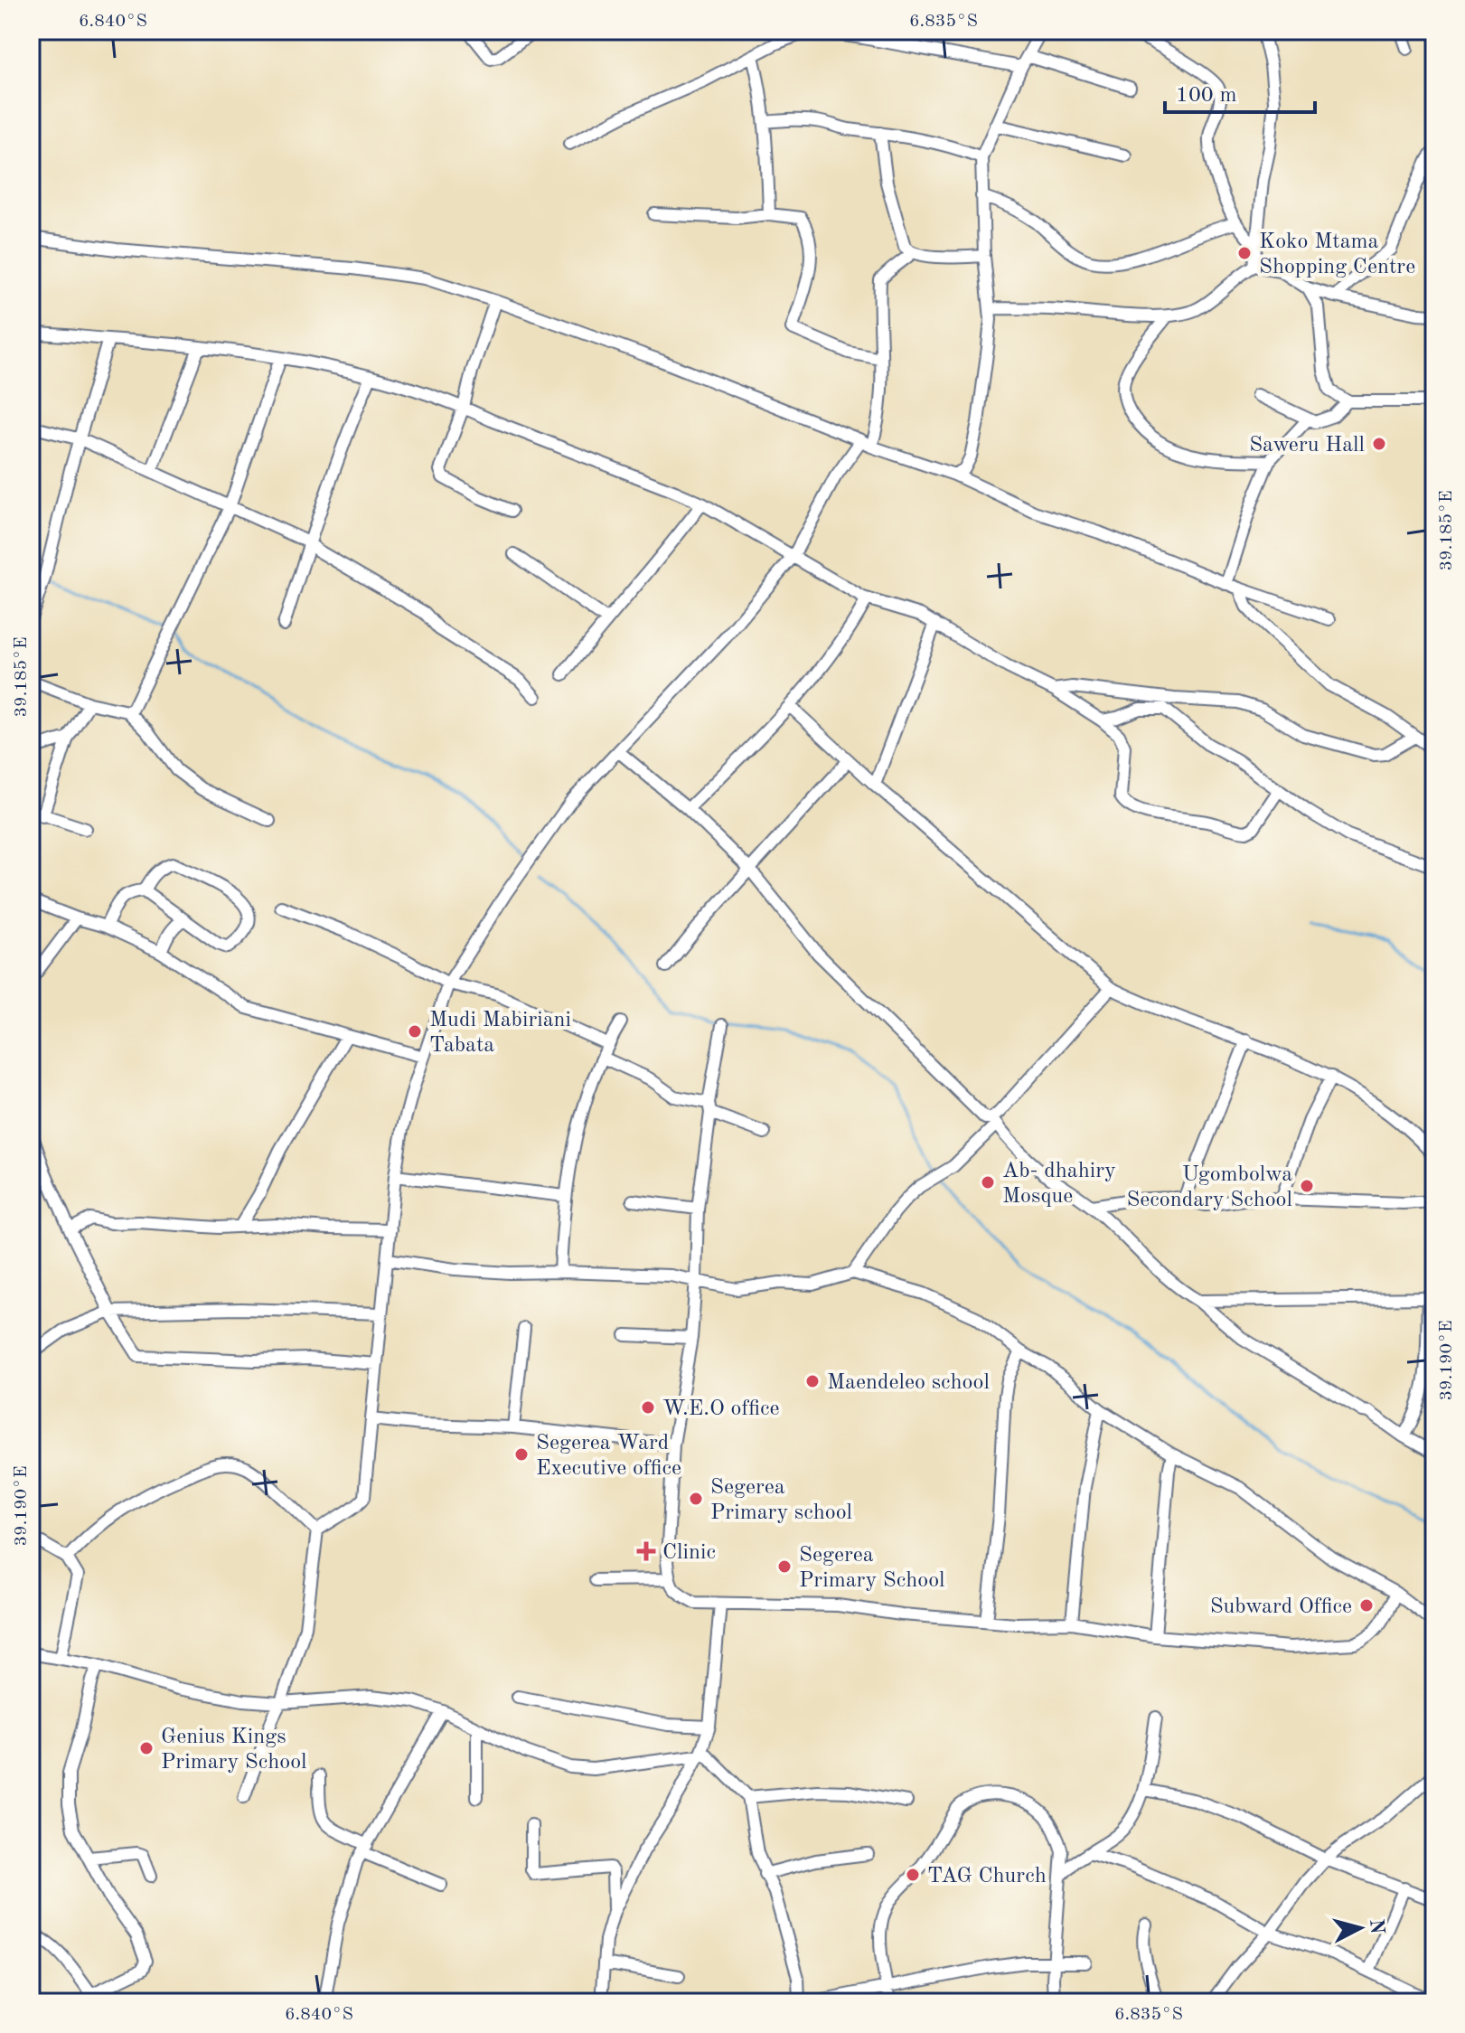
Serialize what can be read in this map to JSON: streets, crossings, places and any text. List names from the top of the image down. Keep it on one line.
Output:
{"places":{"other":["Koko Mtama Shopping Centre","Saweru Hall","Mudi Mabiriani Tabata","Ab- dhahiry Mosque","Ugombolwa Secondary School","Maendeleo school","W.E.O office","Segerea Ward Executive office","Segerea Primary school","Segerea Primary School","Subward Office","Genius Kings Primary School","TAG Church"],"health":["Clinic"]},"scale_bar":"100 m","north":"right","coordinates":["6.840°S","6.835°S","39.185°E","39.190°E"]}
